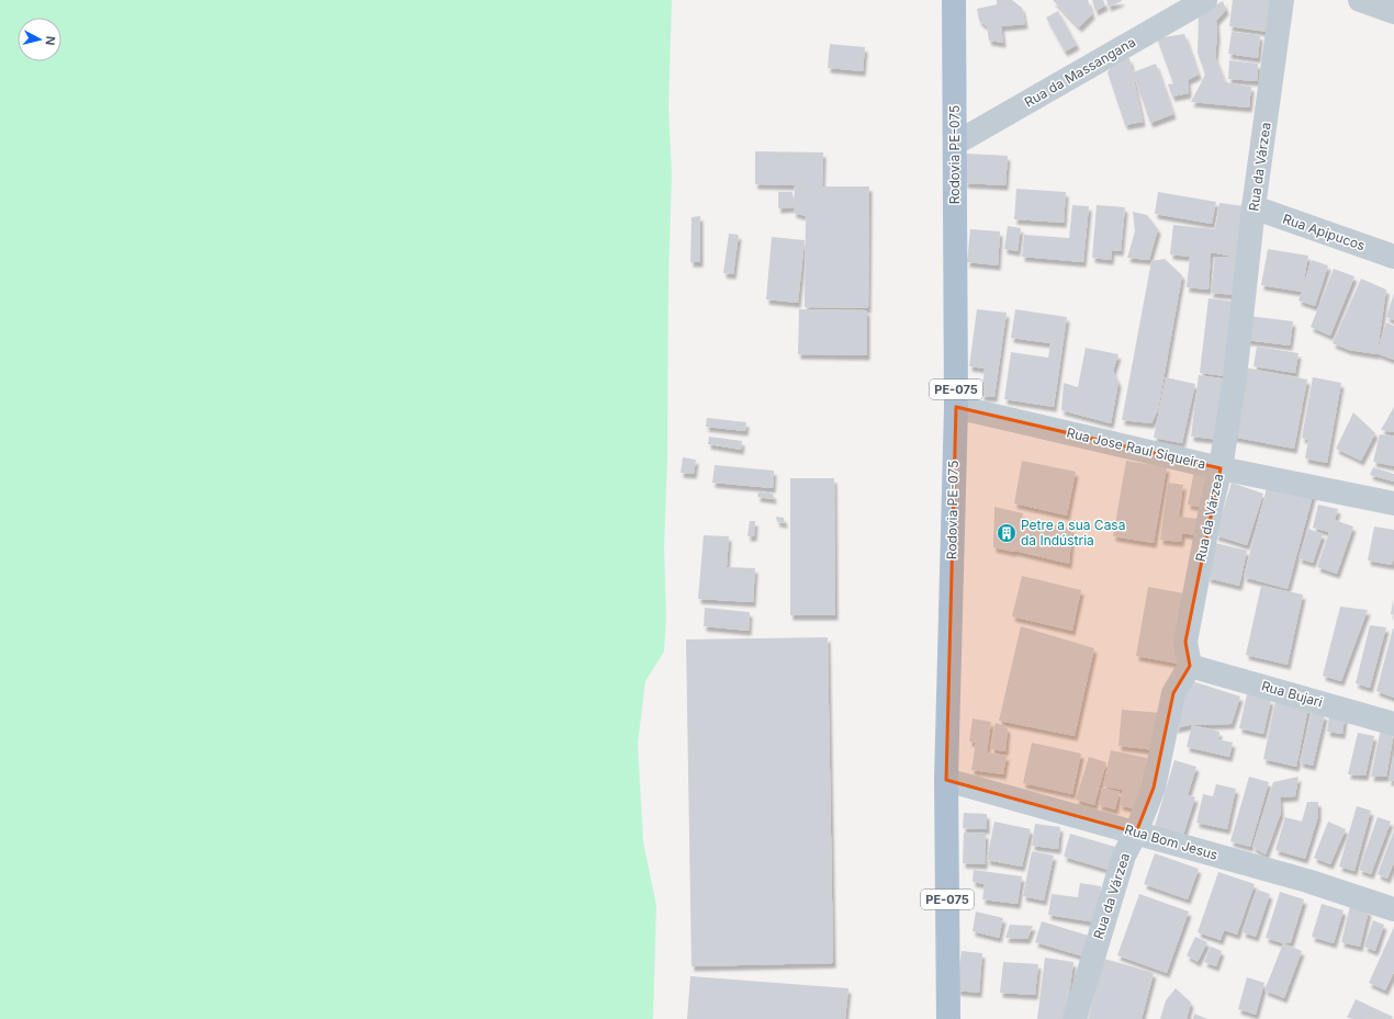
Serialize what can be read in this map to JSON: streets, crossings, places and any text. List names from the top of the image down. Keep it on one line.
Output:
{"streets":{"main road":["Rodovia PE-075","PE-075"],"street":["Rua da Massangana","Rua da Várzea","Rua Apipucos","Rua Jose Raul Siqueira","Rua Bujari","Rua Bom Jesus"]},"crossings":[["Rua da Massangana","Rodovia PE-075"],["Rodovia PE-075","Rua Jose Raul Siqueira"],["Rodovia PE-075","Rua Bom Jesus"],["Rua da Várzea","Rua Apipucos"],["Rua da Várzea","Rua Jose Raul Siqueira"],["Rua da Várzea","Rua Bujari"],["Rua da Várzea","Rua Bom Jesus"]],"places":{"building":["Petre a sua Casa da Indústria"]},"north":"right"}
